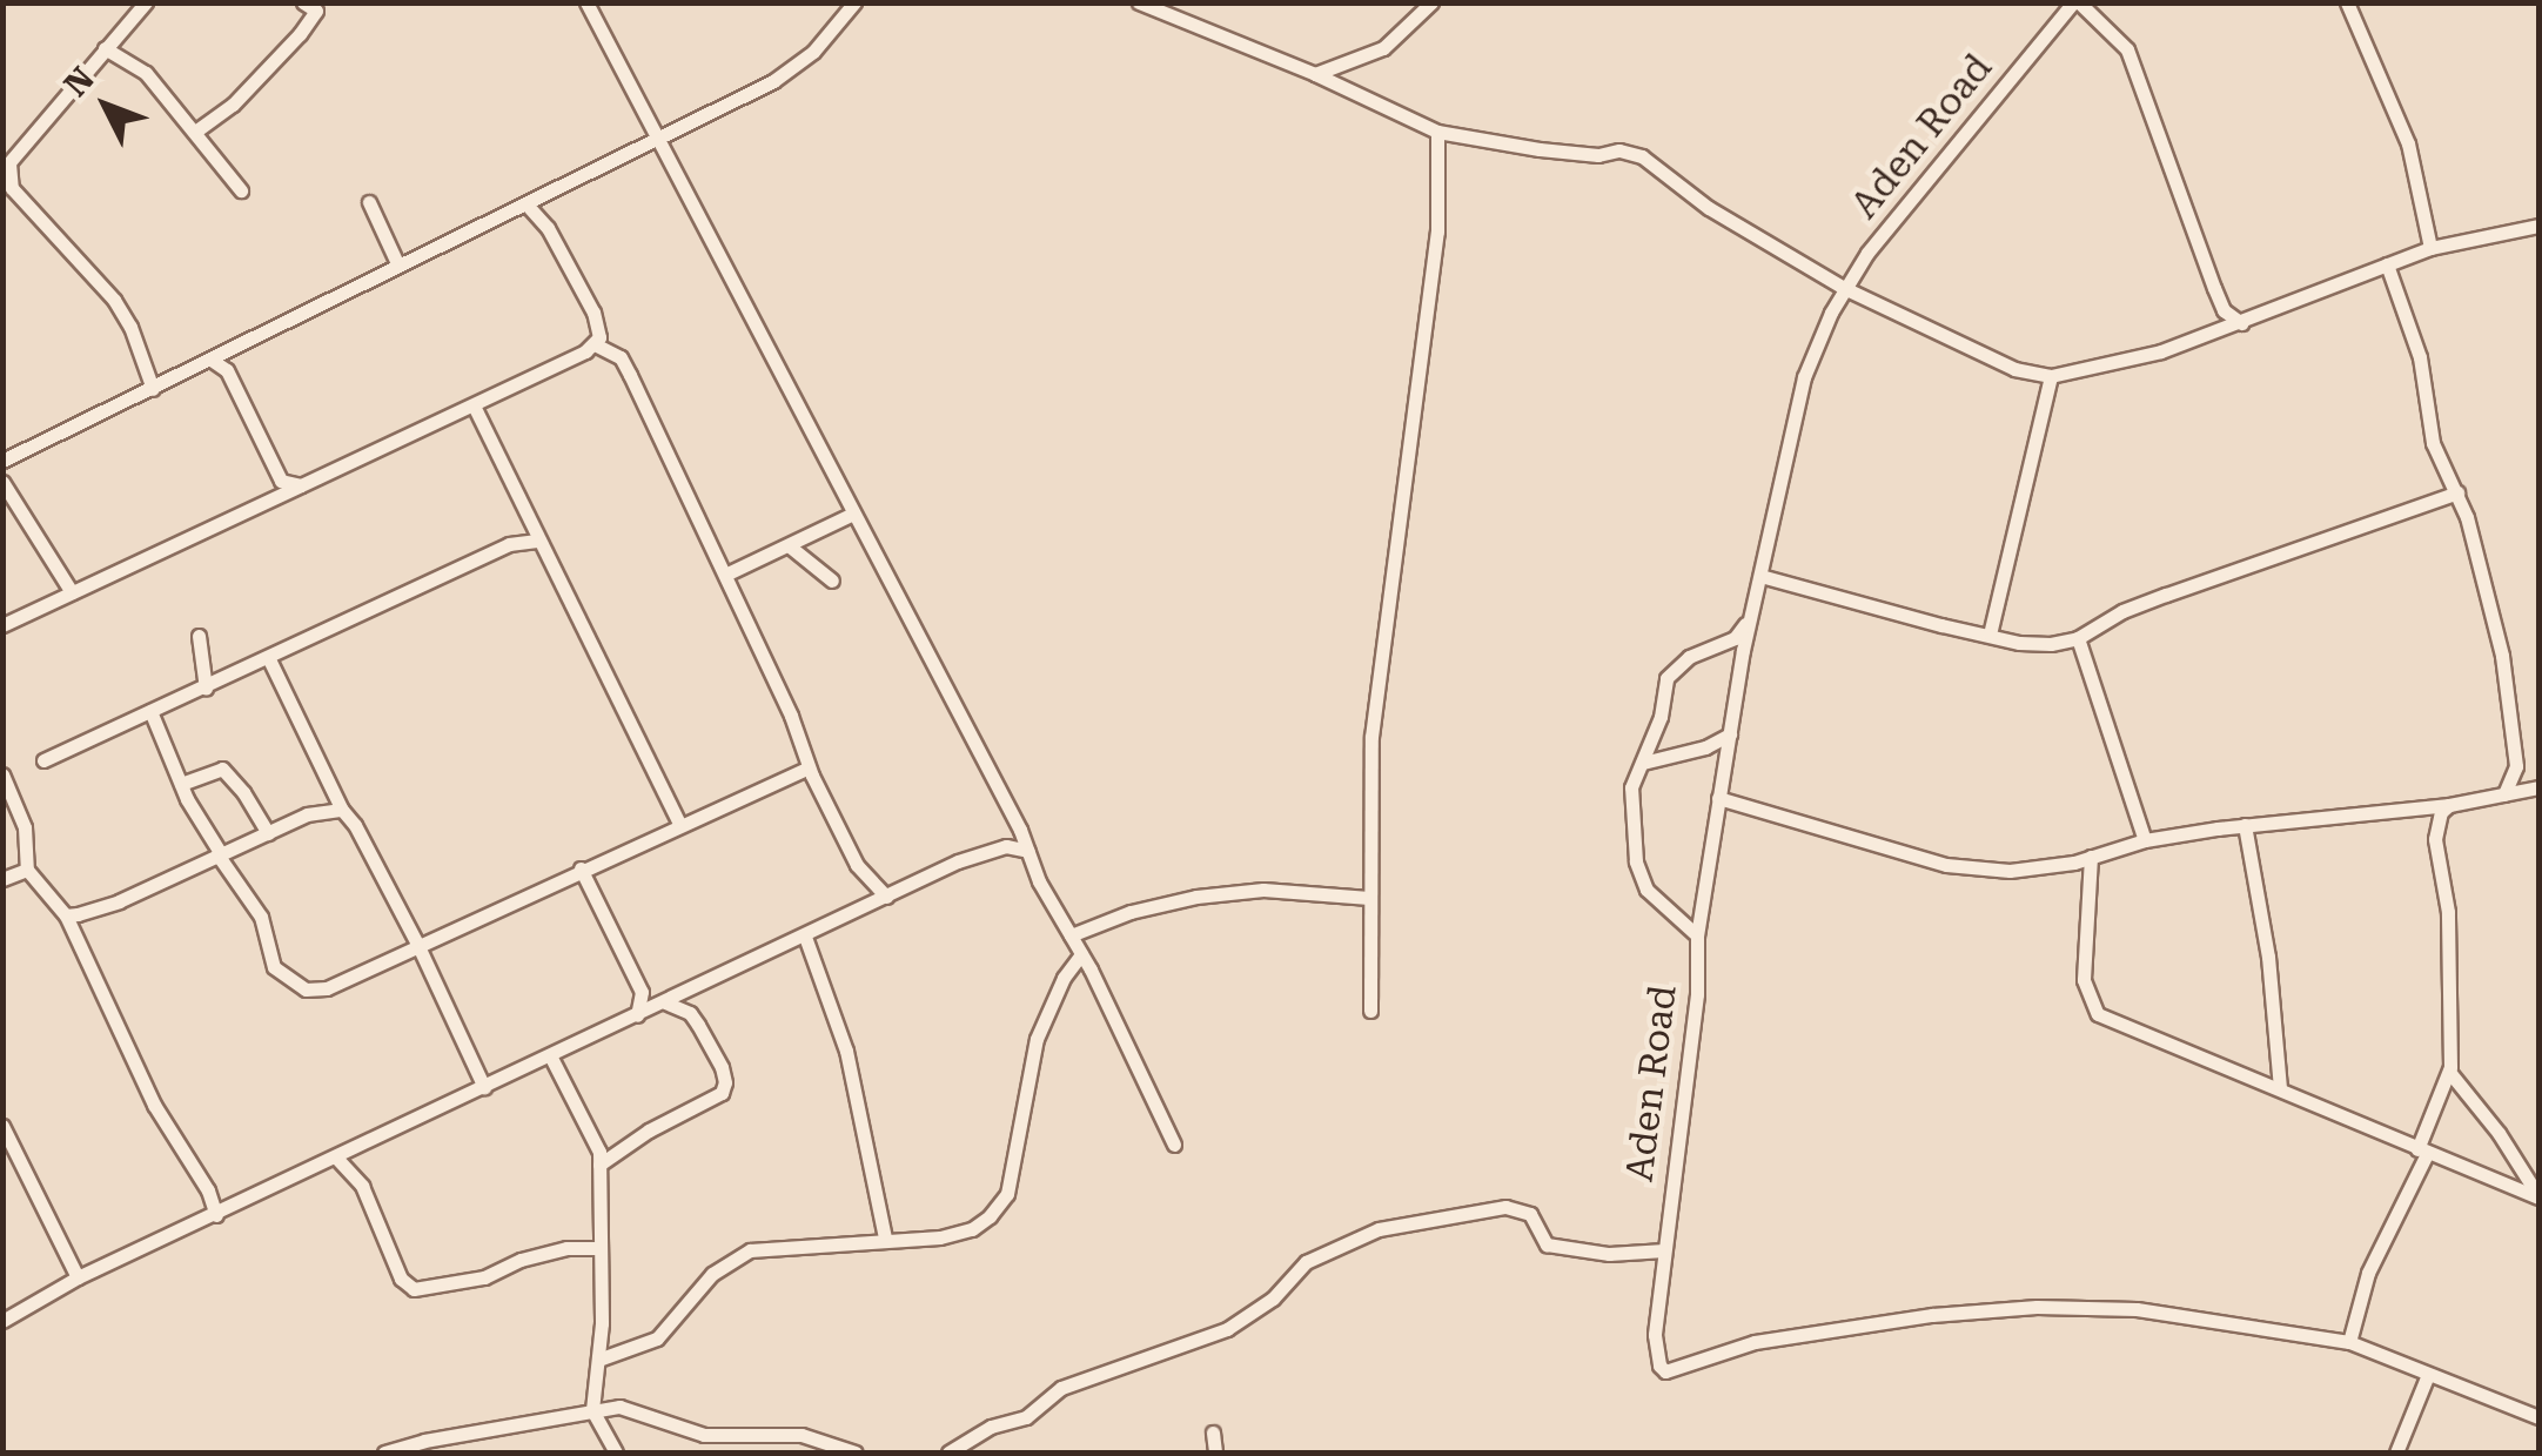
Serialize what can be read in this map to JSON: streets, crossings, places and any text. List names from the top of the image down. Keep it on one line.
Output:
{"streets":{"street":["Aden Road"]},"north":"top left"}
